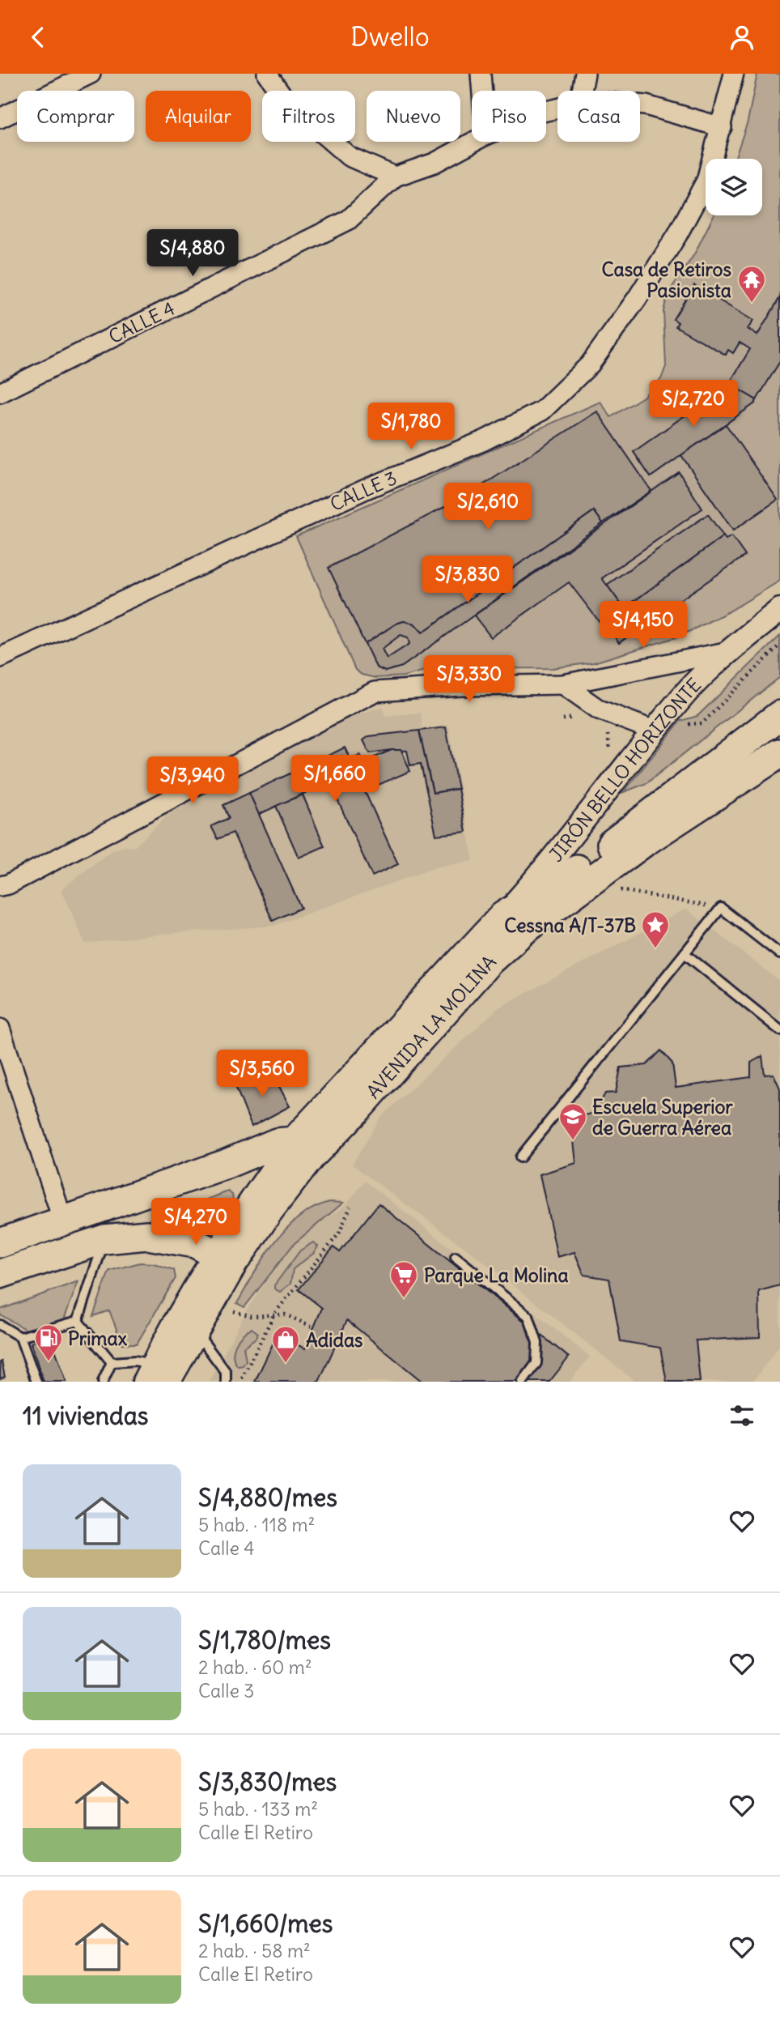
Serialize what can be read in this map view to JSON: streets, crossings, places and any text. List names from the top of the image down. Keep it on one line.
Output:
{"streets":{"main road":["AVENIDA LA MOLINA"],"street":["CALLE 4","CALLE 3","JIRÓN BELLO HORIZONTE"]},"crossings":[["JIRÓN BELLO HORIZONTE","AVENIDA LA MOLINA"]],"places":{"temple":["Casa de Retiros Pasionista"],"place":["Cessna A/T-37B"],"school or university":["Escuela Superior de Guerra Aérea"],"supermarket":["Parque La Molina"],"fuel station":["Primax"],"shop":["Adidas"]},"page":{"header":"Dwello","chip":["Comprar","Alquilar","Filtros","Nuevo","Piso","Casa"],"price":["S/4,880","S/2,720","S/1,780","S/2,610","S/3,830","S/4,150","S/3,330","S/1,660","S/3,940","S/3,560","S/4,270"],"heading":"11 viviendas","list":[{"name":"S/4,880/mes","note":"5 hab. · 118 m² · Calle 4"},{"name":"S/1,780/mes","note":"2 hab. · 60 m² · Calle 3"},{"name":"S/3,830/mes","note":"5 hab. · 133 m² · Calle El Retiro"},{"name":"S/1,660/mes","note":"2 hab. · 58 m² · Calle El Retiro"}]}}
